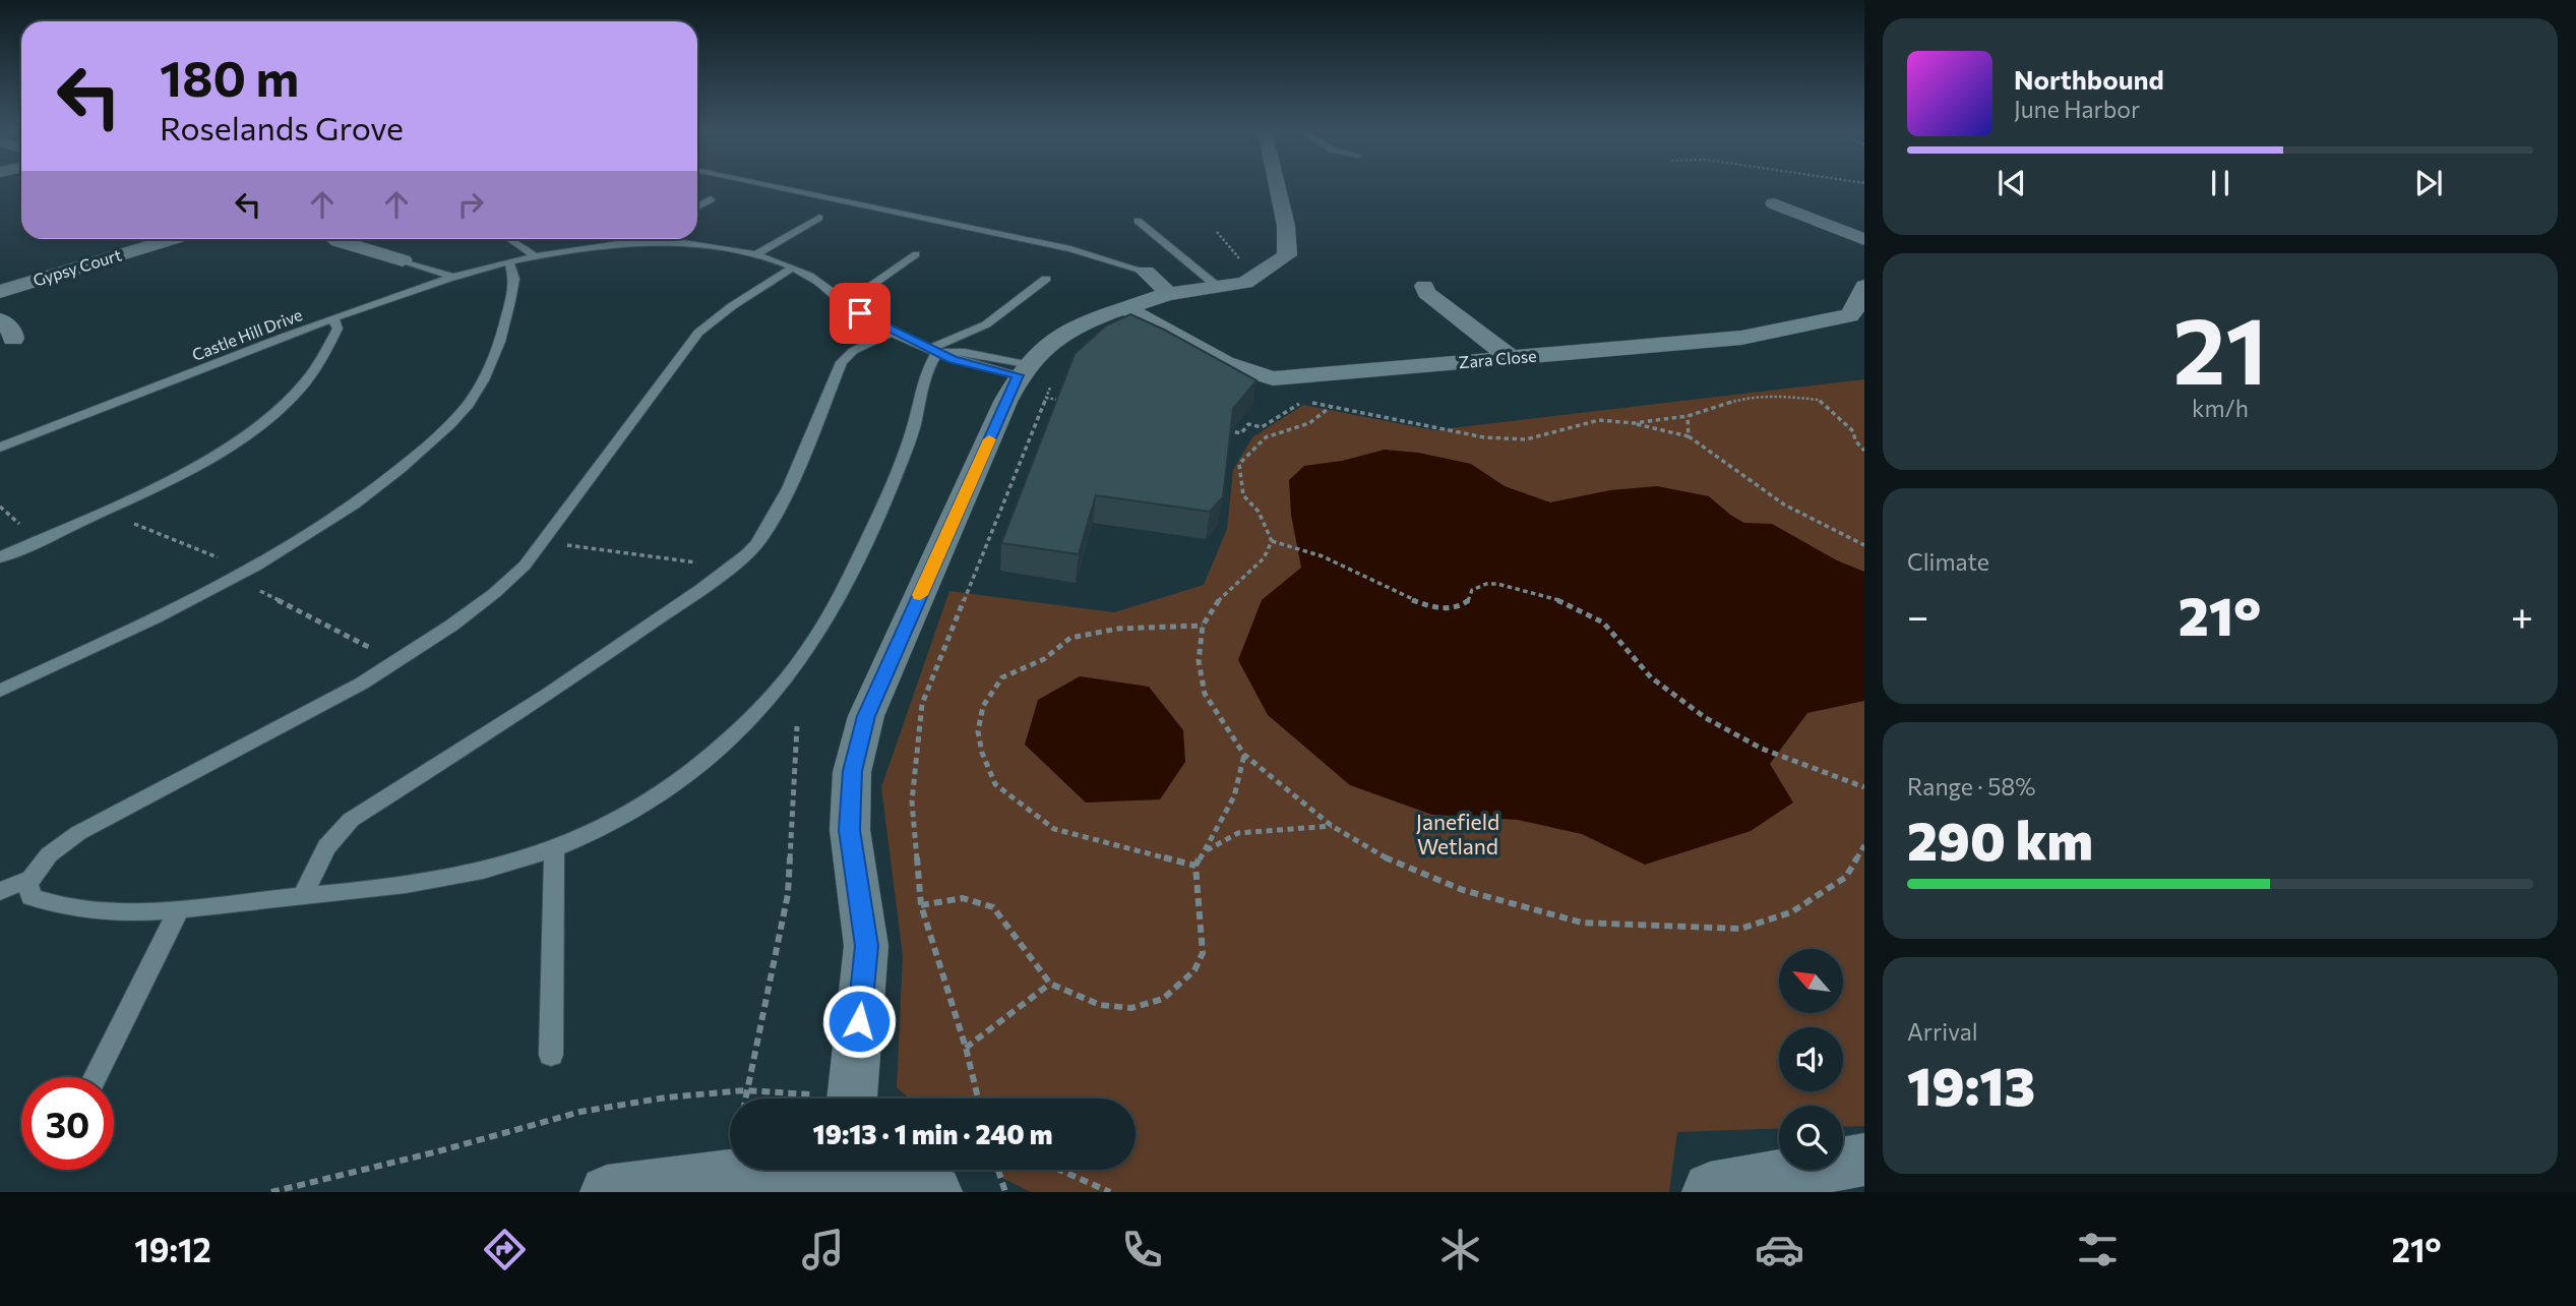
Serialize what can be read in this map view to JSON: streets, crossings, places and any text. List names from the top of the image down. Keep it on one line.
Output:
{"streets":{"street":["Gypsy Court","Zara Close"],"lane":["Castle Hill Drive"]},"parks":["Janefield Wetland"],"north":"top left","page":{"turn":["180 m","Roselands Grove"],"song":["Northbound","June Harbor"],"tile":[["21","km/h"],"Climate",["Range · 58%","290 km"],["Arrival","19:13"]],"heat":["−","21°","+"],"limit":"30","trip":"19:13 · 1 min · 240 m","tabs":["19:12","21°"]}}
